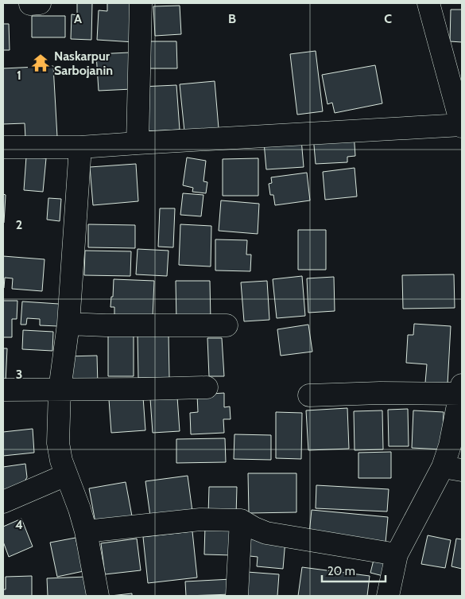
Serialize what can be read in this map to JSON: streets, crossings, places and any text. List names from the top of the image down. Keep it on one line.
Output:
{"places":{"temple":["Naskarpur Sarbojanin"]},"scale_bar":"20 m","grid":{"columns":["A","B","C"],"rows":["1","2","3","4"]}}
